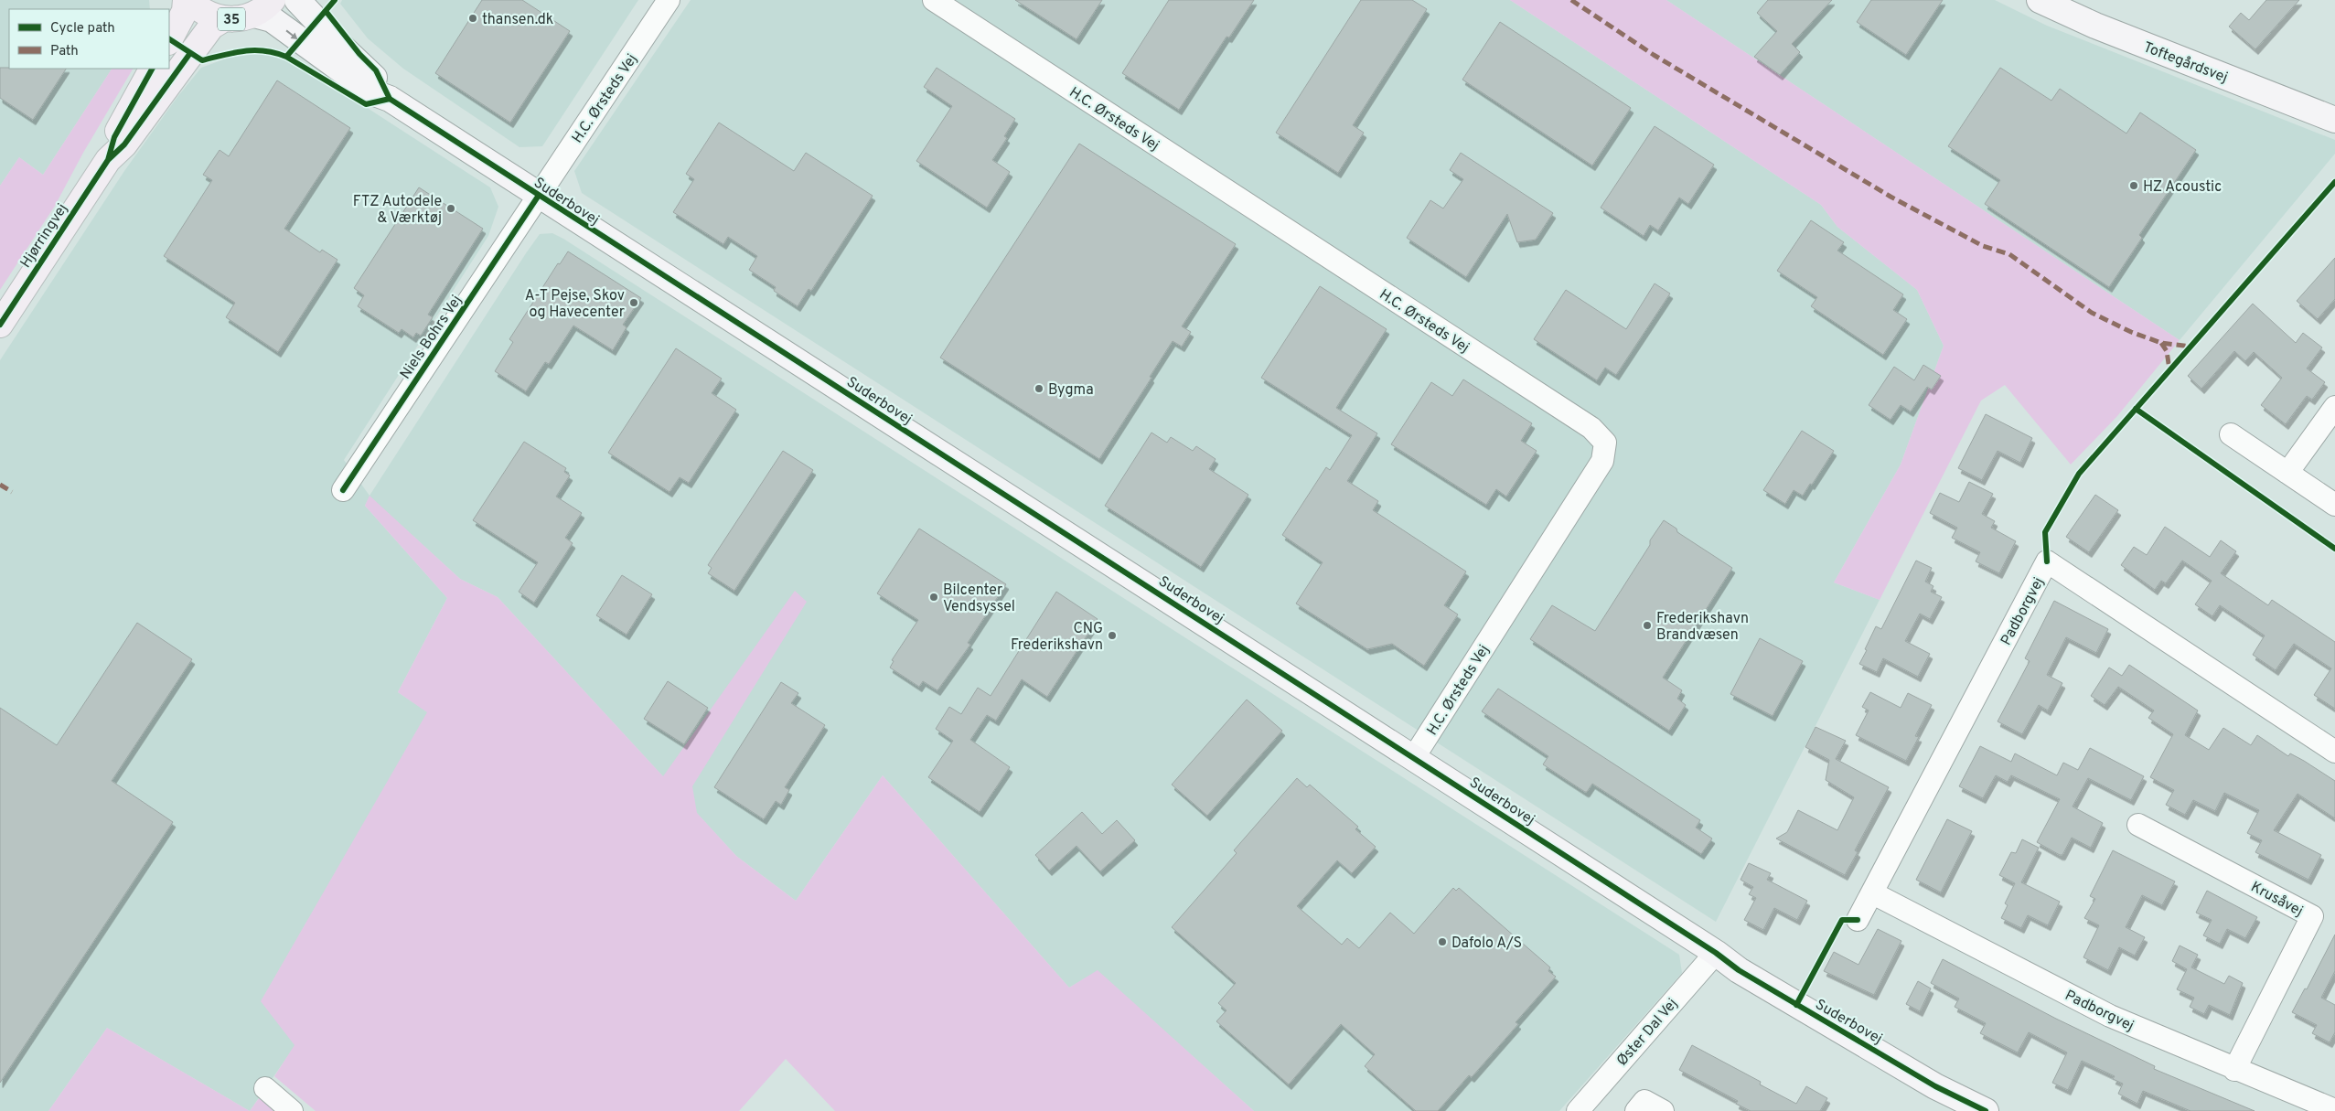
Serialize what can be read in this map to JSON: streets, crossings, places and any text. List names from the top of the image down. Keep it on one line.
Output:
{"streets":{"main road":["35","Hjørringvej"],"street":["Toftegårdsvej","H.C. Ørsteds Vej","Suderbovej","Niels Bohrs Vej","Padborgvej","Krusåvej","Øster Dal Vej"]},"crossings":[["35","Suderbovej"],["35","Hjørringvej"],["H.C. Ørsteds Vej","Suderbovej"],["H.C. Ørsteds Vej","Niels Bohrs Vej"],["Suderbovej","Niels Bohrs Vej"],["Suderbovej","Øster Dal Vej"],["Padborgvej","Krusåvej"]],"places":["thansen.dk","HZ Acoustic","FTZ Autodele & Værktøj","A-T Pejse, Skov og Havecenter","Bygma","Bilcenter Vendsyssel","Frederikshavn Brandvæsen","CNG Frederikshavn","Dafolo A/S"],"legend":["Cycle path","Path"]}
